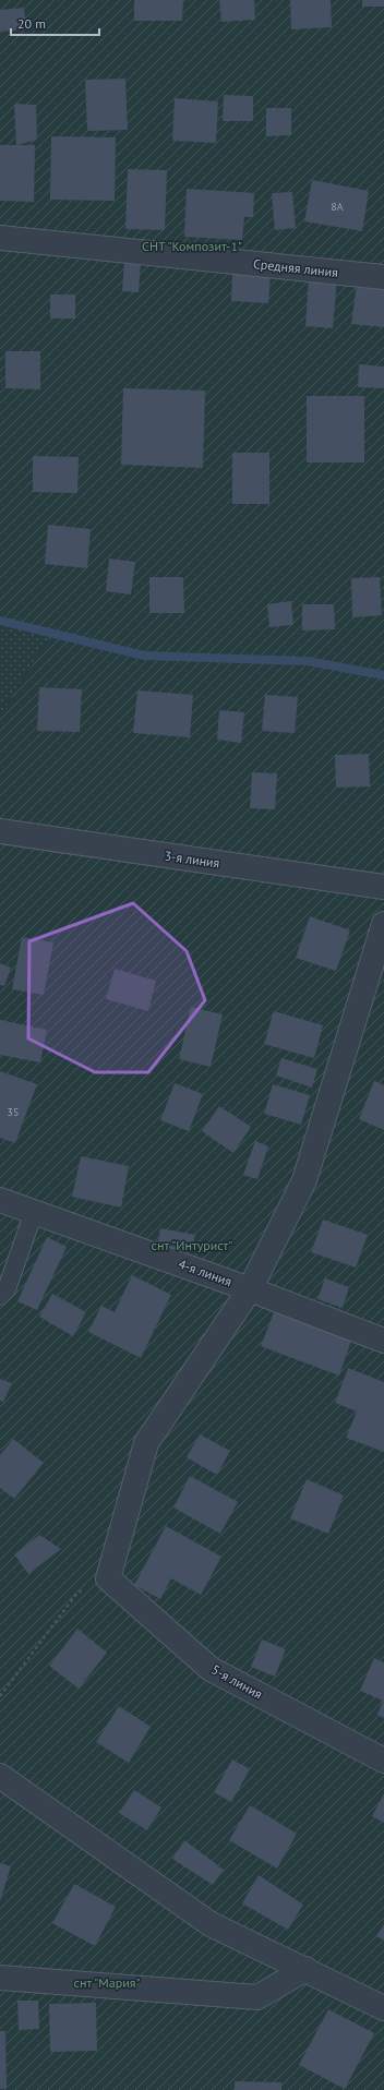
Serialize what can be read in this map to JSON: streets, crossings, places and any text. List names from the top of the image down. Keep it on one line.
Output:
{"streets":{"street":["Средняя линия","3-я линия","4-я линия","5-я линия"]},"parks":["СНТ \"Композит-1\"","снт \"Интурист\"","снт \"Мария\""],"house_numbers":["8А","35"],"scale_bar":"20 m"}
